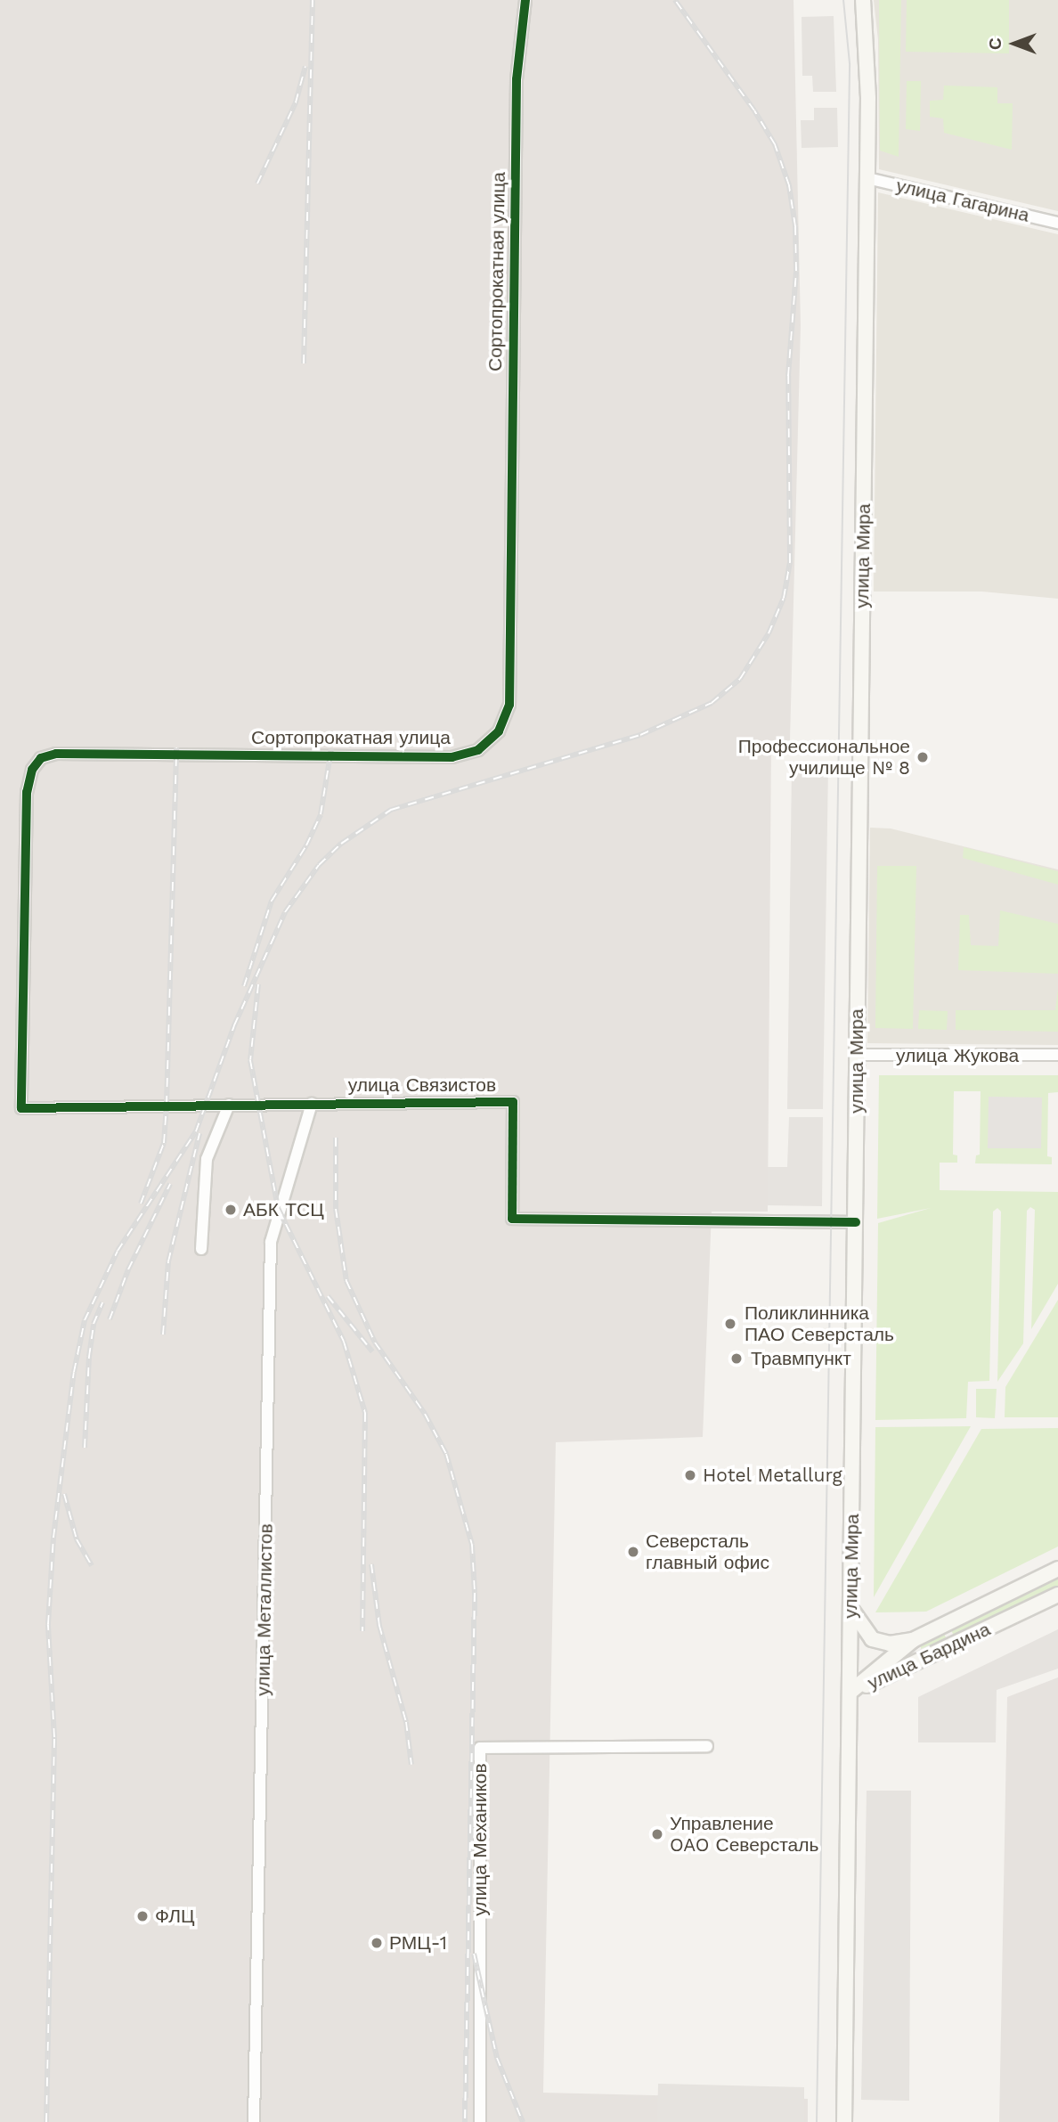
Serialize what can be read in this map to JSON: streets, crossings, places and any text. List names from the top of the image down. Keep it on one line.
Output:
{"streets":{"main road":["улица Мира","улица Бардина"],"street":["улица Гагарина","Сортопрокатная улица","улица Жукова","улица Связистов","улица Металлистов","улица Механиков"]},"crossings":[["улица Гагарина","улица Мира"],["Сортопрокатная улица","улица Связистов"],["улица Мира","улица Жукова"],["улица Мира","улица Связистов"],["улица Мира","улица Бардина"],["улица Связистов","улица Металлистов"]],"places":["Профессиональное училище № 8","АБК ТСЦ","Поликлинника ПАО Северсталь","Травмпункт","Hotel Metallurg","Северсталь главный офис","Управление OAO Северсталь","ФЛЦ","РМЦ-1"],"north":"left"}
